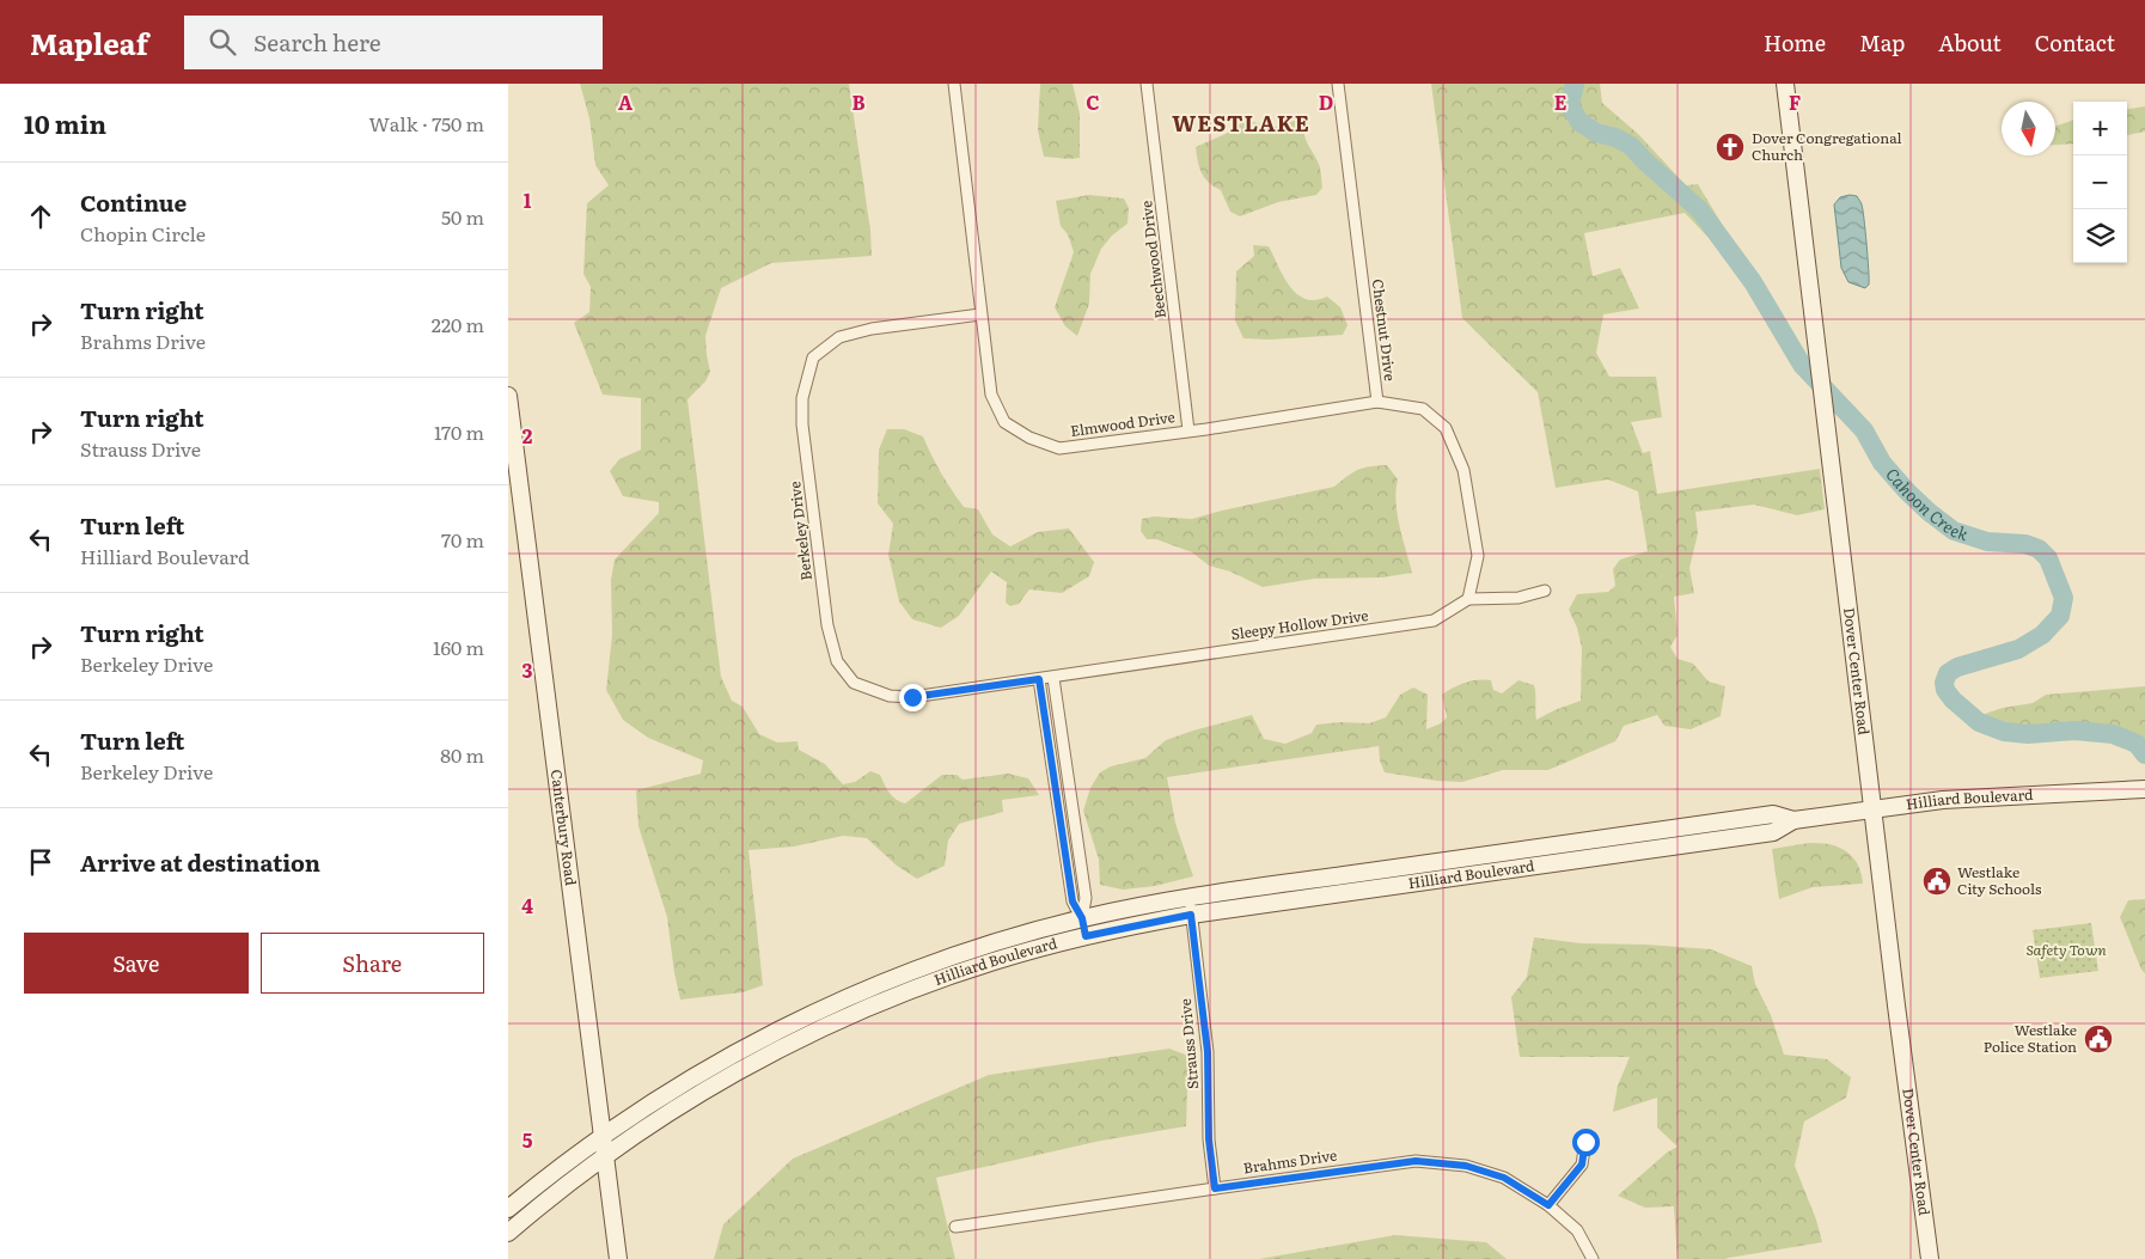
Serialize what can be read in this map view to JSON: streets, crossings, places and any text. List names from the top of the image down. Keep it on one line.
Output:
{"streets":{"main road":["Dover Center Road","Hilliard Boulevard","Canterbury Road"],"street":["Beechwood Drive","Chestnut Drive","Elmwood Drive","Berkeley Drive","Sleepy Hollow Drive","Strauss Drive","Brahms Drive"]},"crossings":[["Beechwood Drive","Elmwood Drive"],["Chestnut Drive","Elmwood Drive"],["Chestnut Drive","Sleepy Hollow Drive"],["Elmwood Drive","Berkeley Drive"],["Berkeley Drive","Sleepy Hollow Drive"],["Dover Center Road","Hilliard Boulevard"],["Hilliard Boulevard","Canterbury Road"],["Hilliard Boulevard","Strauss Drive"],["Strauss Drive","Brahms Drive"]],"districts":["WESTLAKE"],"water":["Cahoon Creek"],"parks":["Safety Town"],"places":{"church":["Dover Congregational Church"],"public building":["Westlake City Schools","Westlake Police Station"]},"north":"bottom","page":{"header":"Mapleaf","search":"Search here","nav":["Home","Map","About","Contact"],"heading":["10 min","Walk · 750 m"],"map_buttons":["+","−"],"list":[["Continue","Chopin Circle","50 m"],["Turn right","Brahms Drive","220 m"],["Turn right","Strauss Drive","170 m"],["Turn left","Hilliard Boulevard","70 m"],["Turn right","Berkeley Drive","160 m"],["Turn left","Berkeley Drive","80 m"],"Arrive at destination"],"buttons":["Save","Share"]},"grid":{"columns":["A","B","C","D","E","F"],"rows":["1","2","3","4","5"]}}
